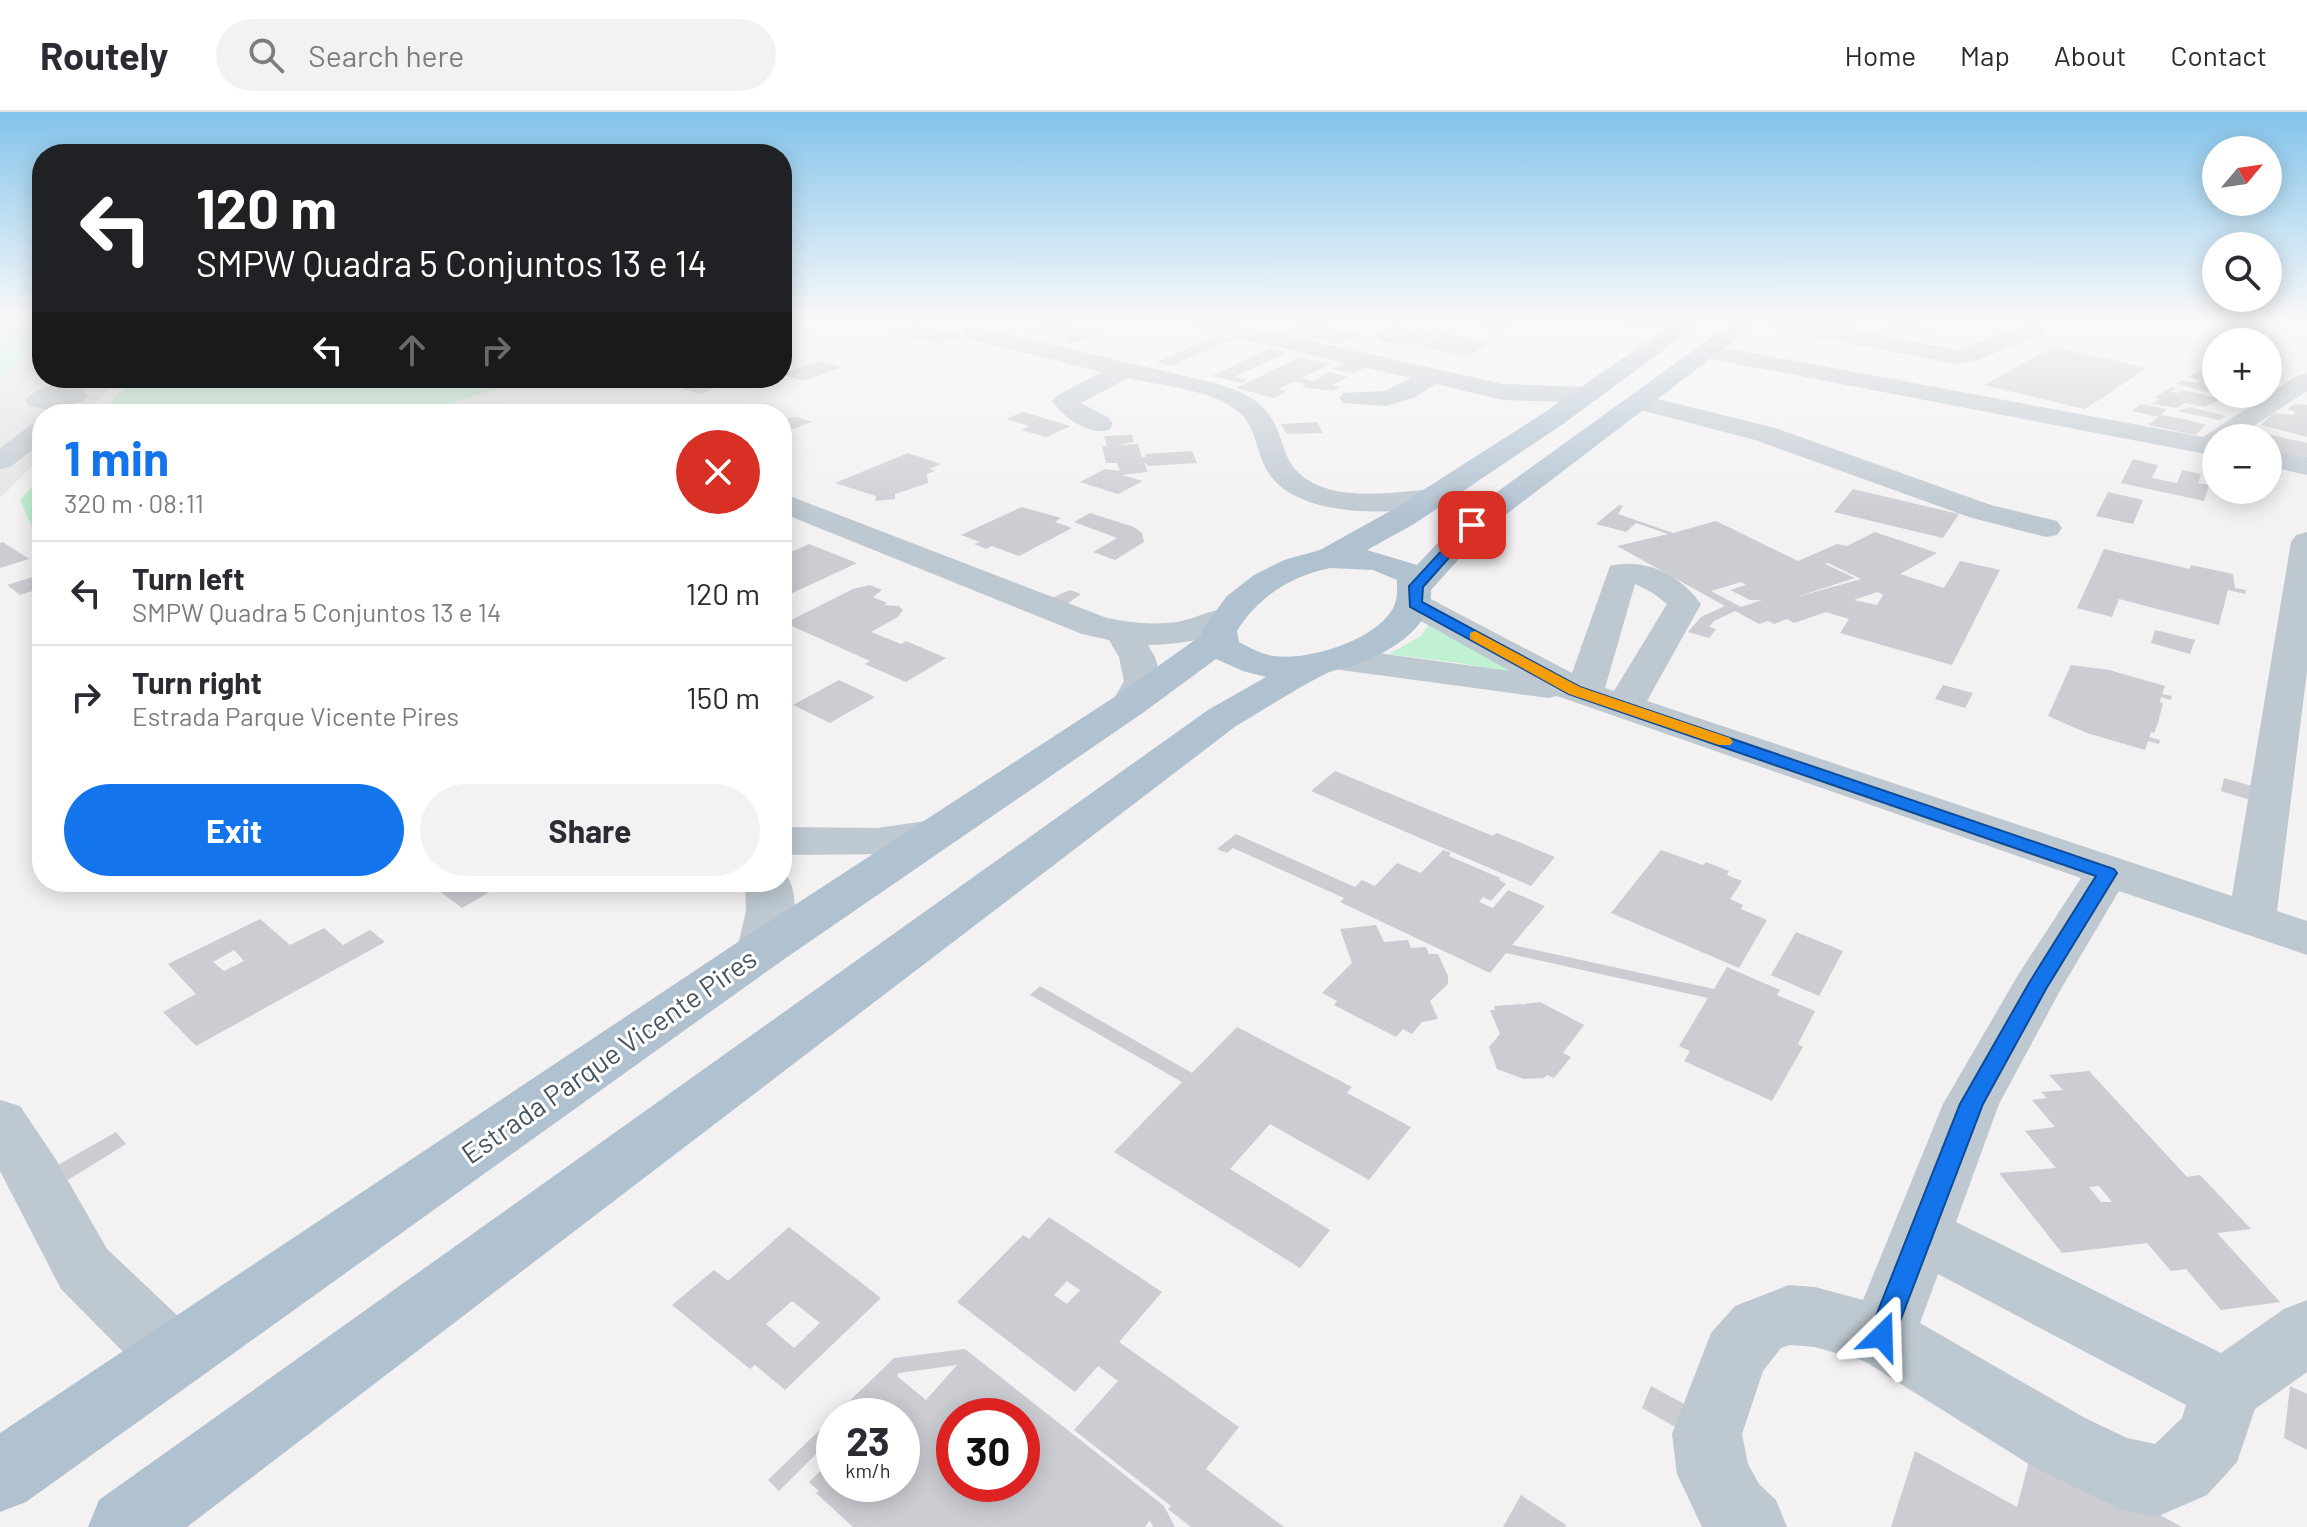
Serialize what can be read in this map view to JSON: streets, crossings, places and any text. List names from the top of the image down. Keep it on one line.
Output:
{"streets":{"main road":["Estrada Parque Vicente Pires"]},"north":"top right","page":{"header":"Routely","search":"Search here","nav":["Home","Map","About","Contact"],"map_buttons":["+","−"],"turn":["120 m","SMPW Quadra 5 Conjuntos 13 e 14"],"heading":["1 min","320 m · 08:11"],"list":[{"name":"Turn left","note":"SMPW Quadra 5 Conjuntos 13 e 14","value":"120 m"},{"name":"Turn right","note":"Estrada Parque Vicente Pires","value":"150 m"}],"buttons":["Exit","Share"],"speed":"23 km/h","limit":"30"}}
